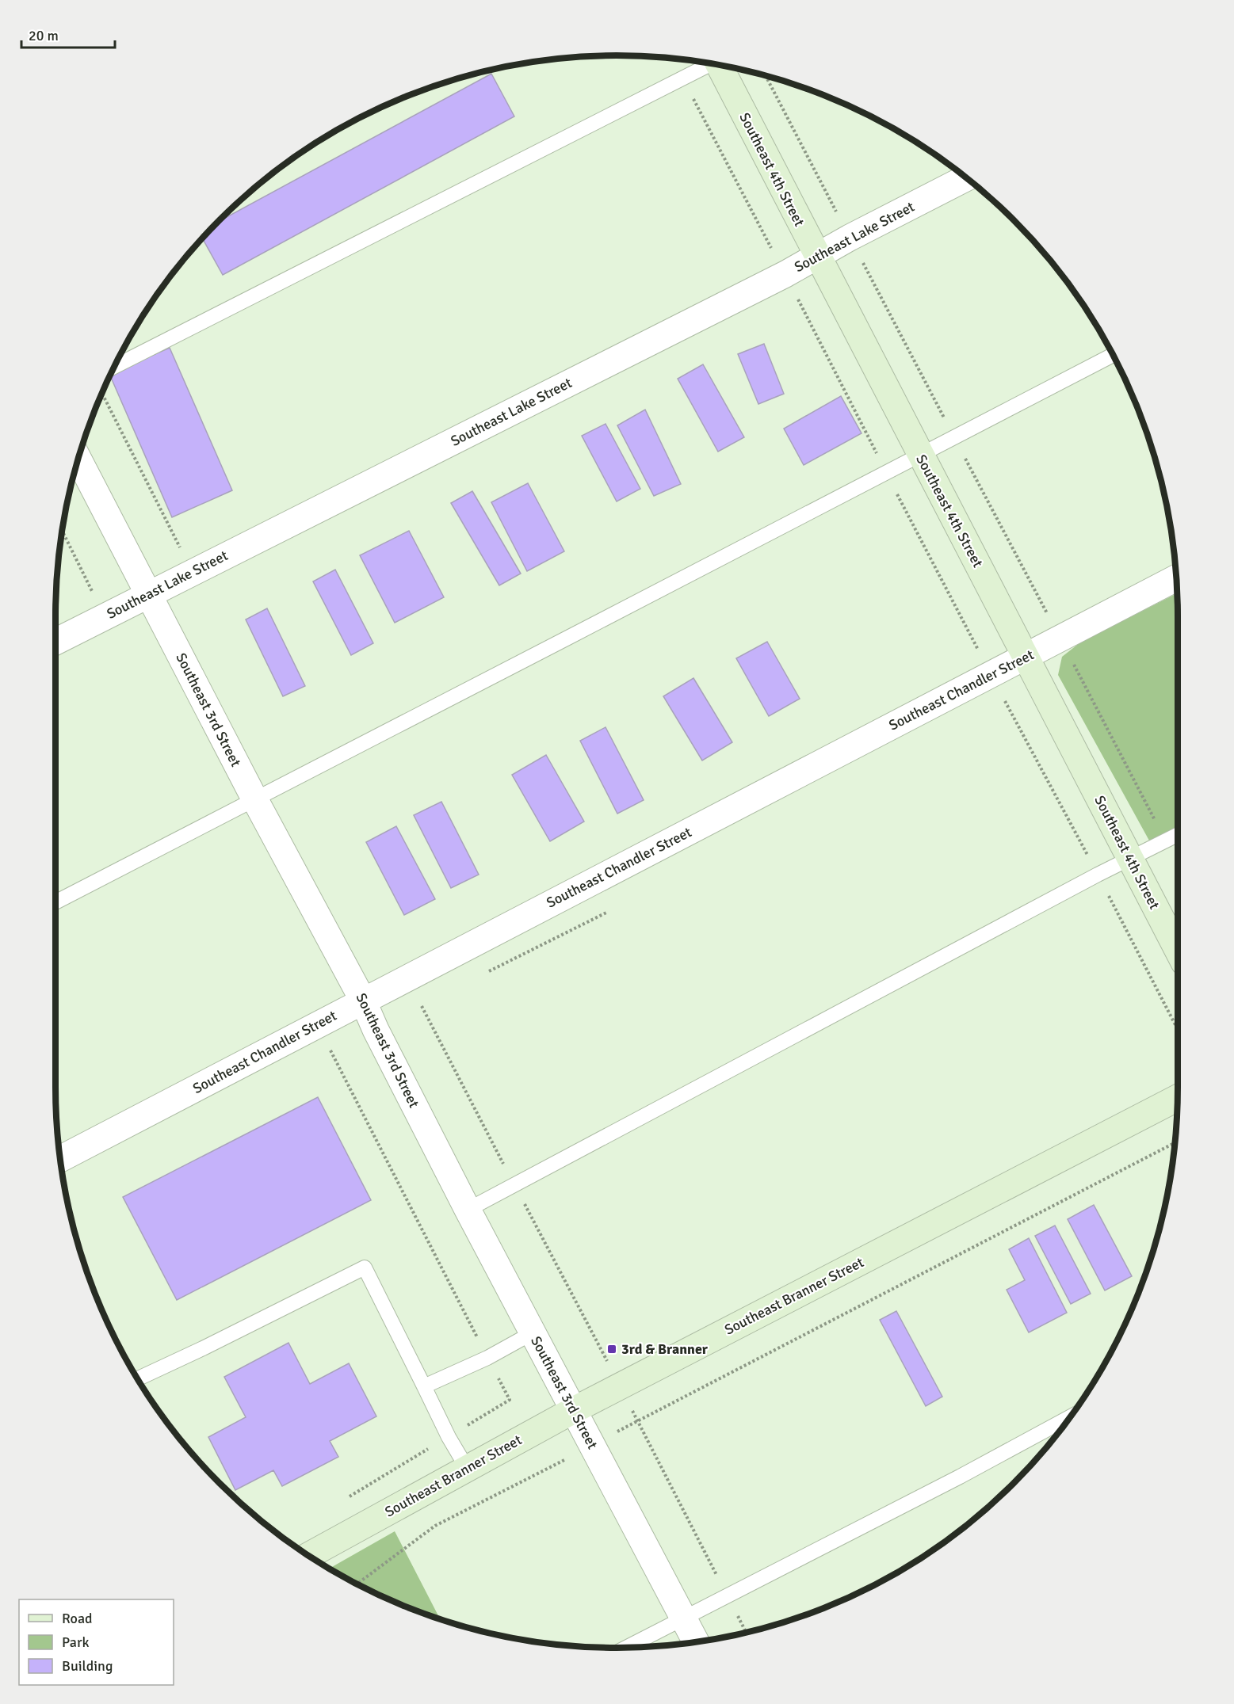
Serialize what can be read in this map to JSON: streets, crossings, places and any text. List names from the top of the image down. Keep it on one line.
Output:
{"streets":{"street":["Southeast 4th Street","Southeast Lake Street","Southeast Chandler Street","Southeast 3rd Street","Southeast Branner Street"]},"crossings":[["Southeast 4th Street","Southeast Lake Street"],["Southeast 4th Street","Southeast Chandler Street"],["Southeast Lake Street","Southeast 3rd Street"],["Southeast Chandler Street","Southeast 3rd Street"],["Southeast 3rd Street","Southeast Branner Street"]],"places":{"transit":["3rd & Branner"]},"legend":["Road","Park","Building"],"scale_bar":"20 m"}
